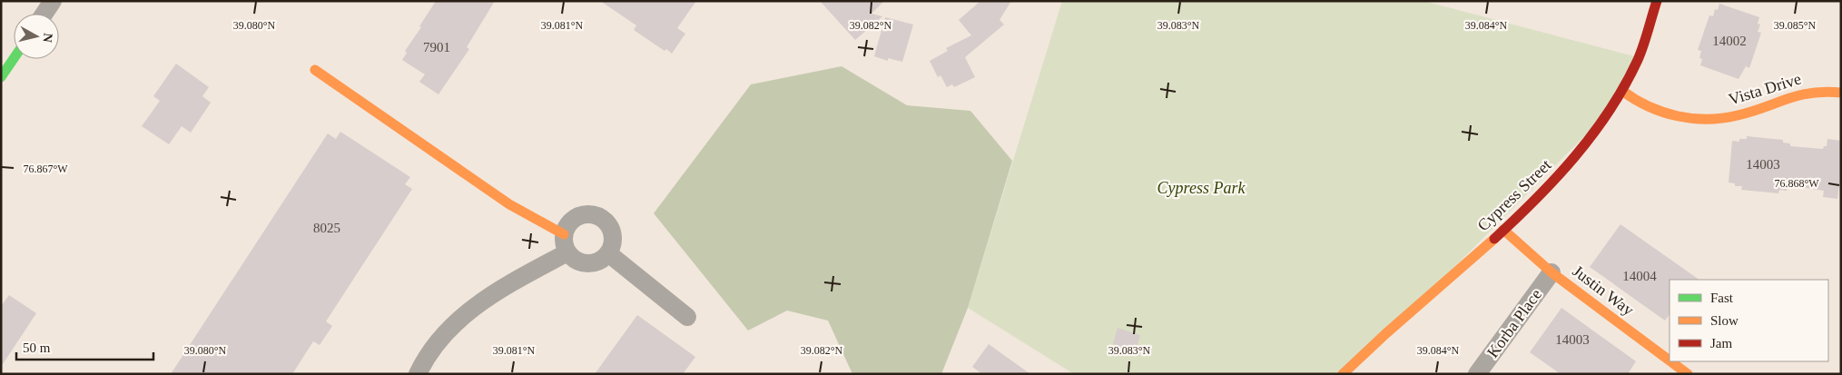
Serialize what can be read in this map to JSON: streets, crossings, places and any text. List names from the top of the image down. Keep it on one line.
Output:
{"streets":{"street":["Vista Drive","Cypress Street","Justin Way","Korba Place"]},"crossings":[["Vista Drive","Cypress Street"],["Cypress Street","Justin Way"],["Justin Way","Korba Place"]],"parks":["Cypress Park"],"house_numbers":["14002","7901","14003","8025","14004","14003"],"legend":["Fast","Slow","Jam"],"scale_bar":"50 m","north":"right","coordinates":["39.080°N","39.081°N","39.082°N","39.083°N","39.084°N","39.085°N","76.867°W","76.868°W"]}
